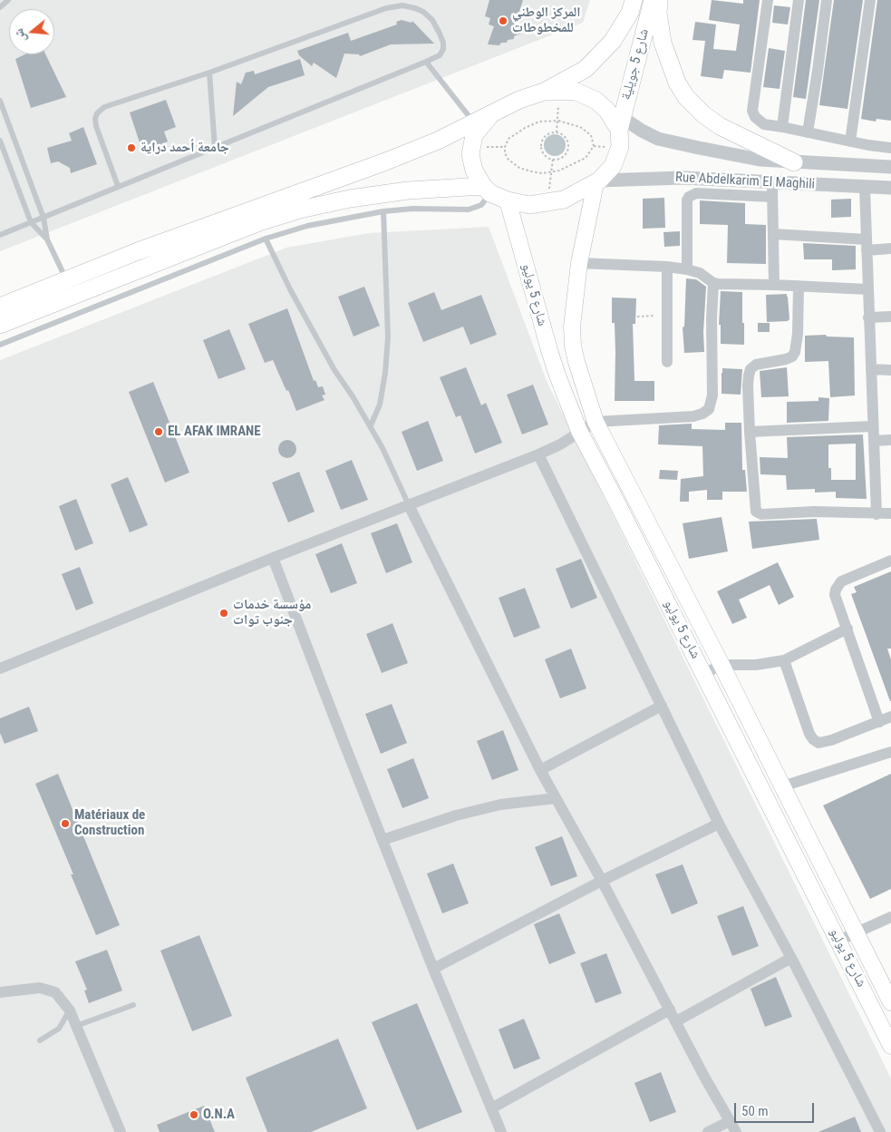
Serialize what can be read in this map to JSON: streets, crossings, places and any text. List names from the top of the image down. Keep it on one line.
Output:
{"streets":{"main road":["شارع 5 جويلية","شارع 5 يوليو"],"street":["Rue Abdelkarim El Maghili"]},"crossings":[["شارع 5 جويلية","Rue Abdelkarim El Maghili"],["شارع 5 جويلية","شارع 5 يوليو"],["Rue Abdelkarim El Maghili","شارع 5 يوليو"]],"places":["المركز الوطني للمخطوطات","جامعة أحمد دراية","EL AFAK IMRANE","مؤسسة خدمات جنوب توات","Matériaux de Construction","O.N.A"],"scale_bar":"50 m","north":"left"}
